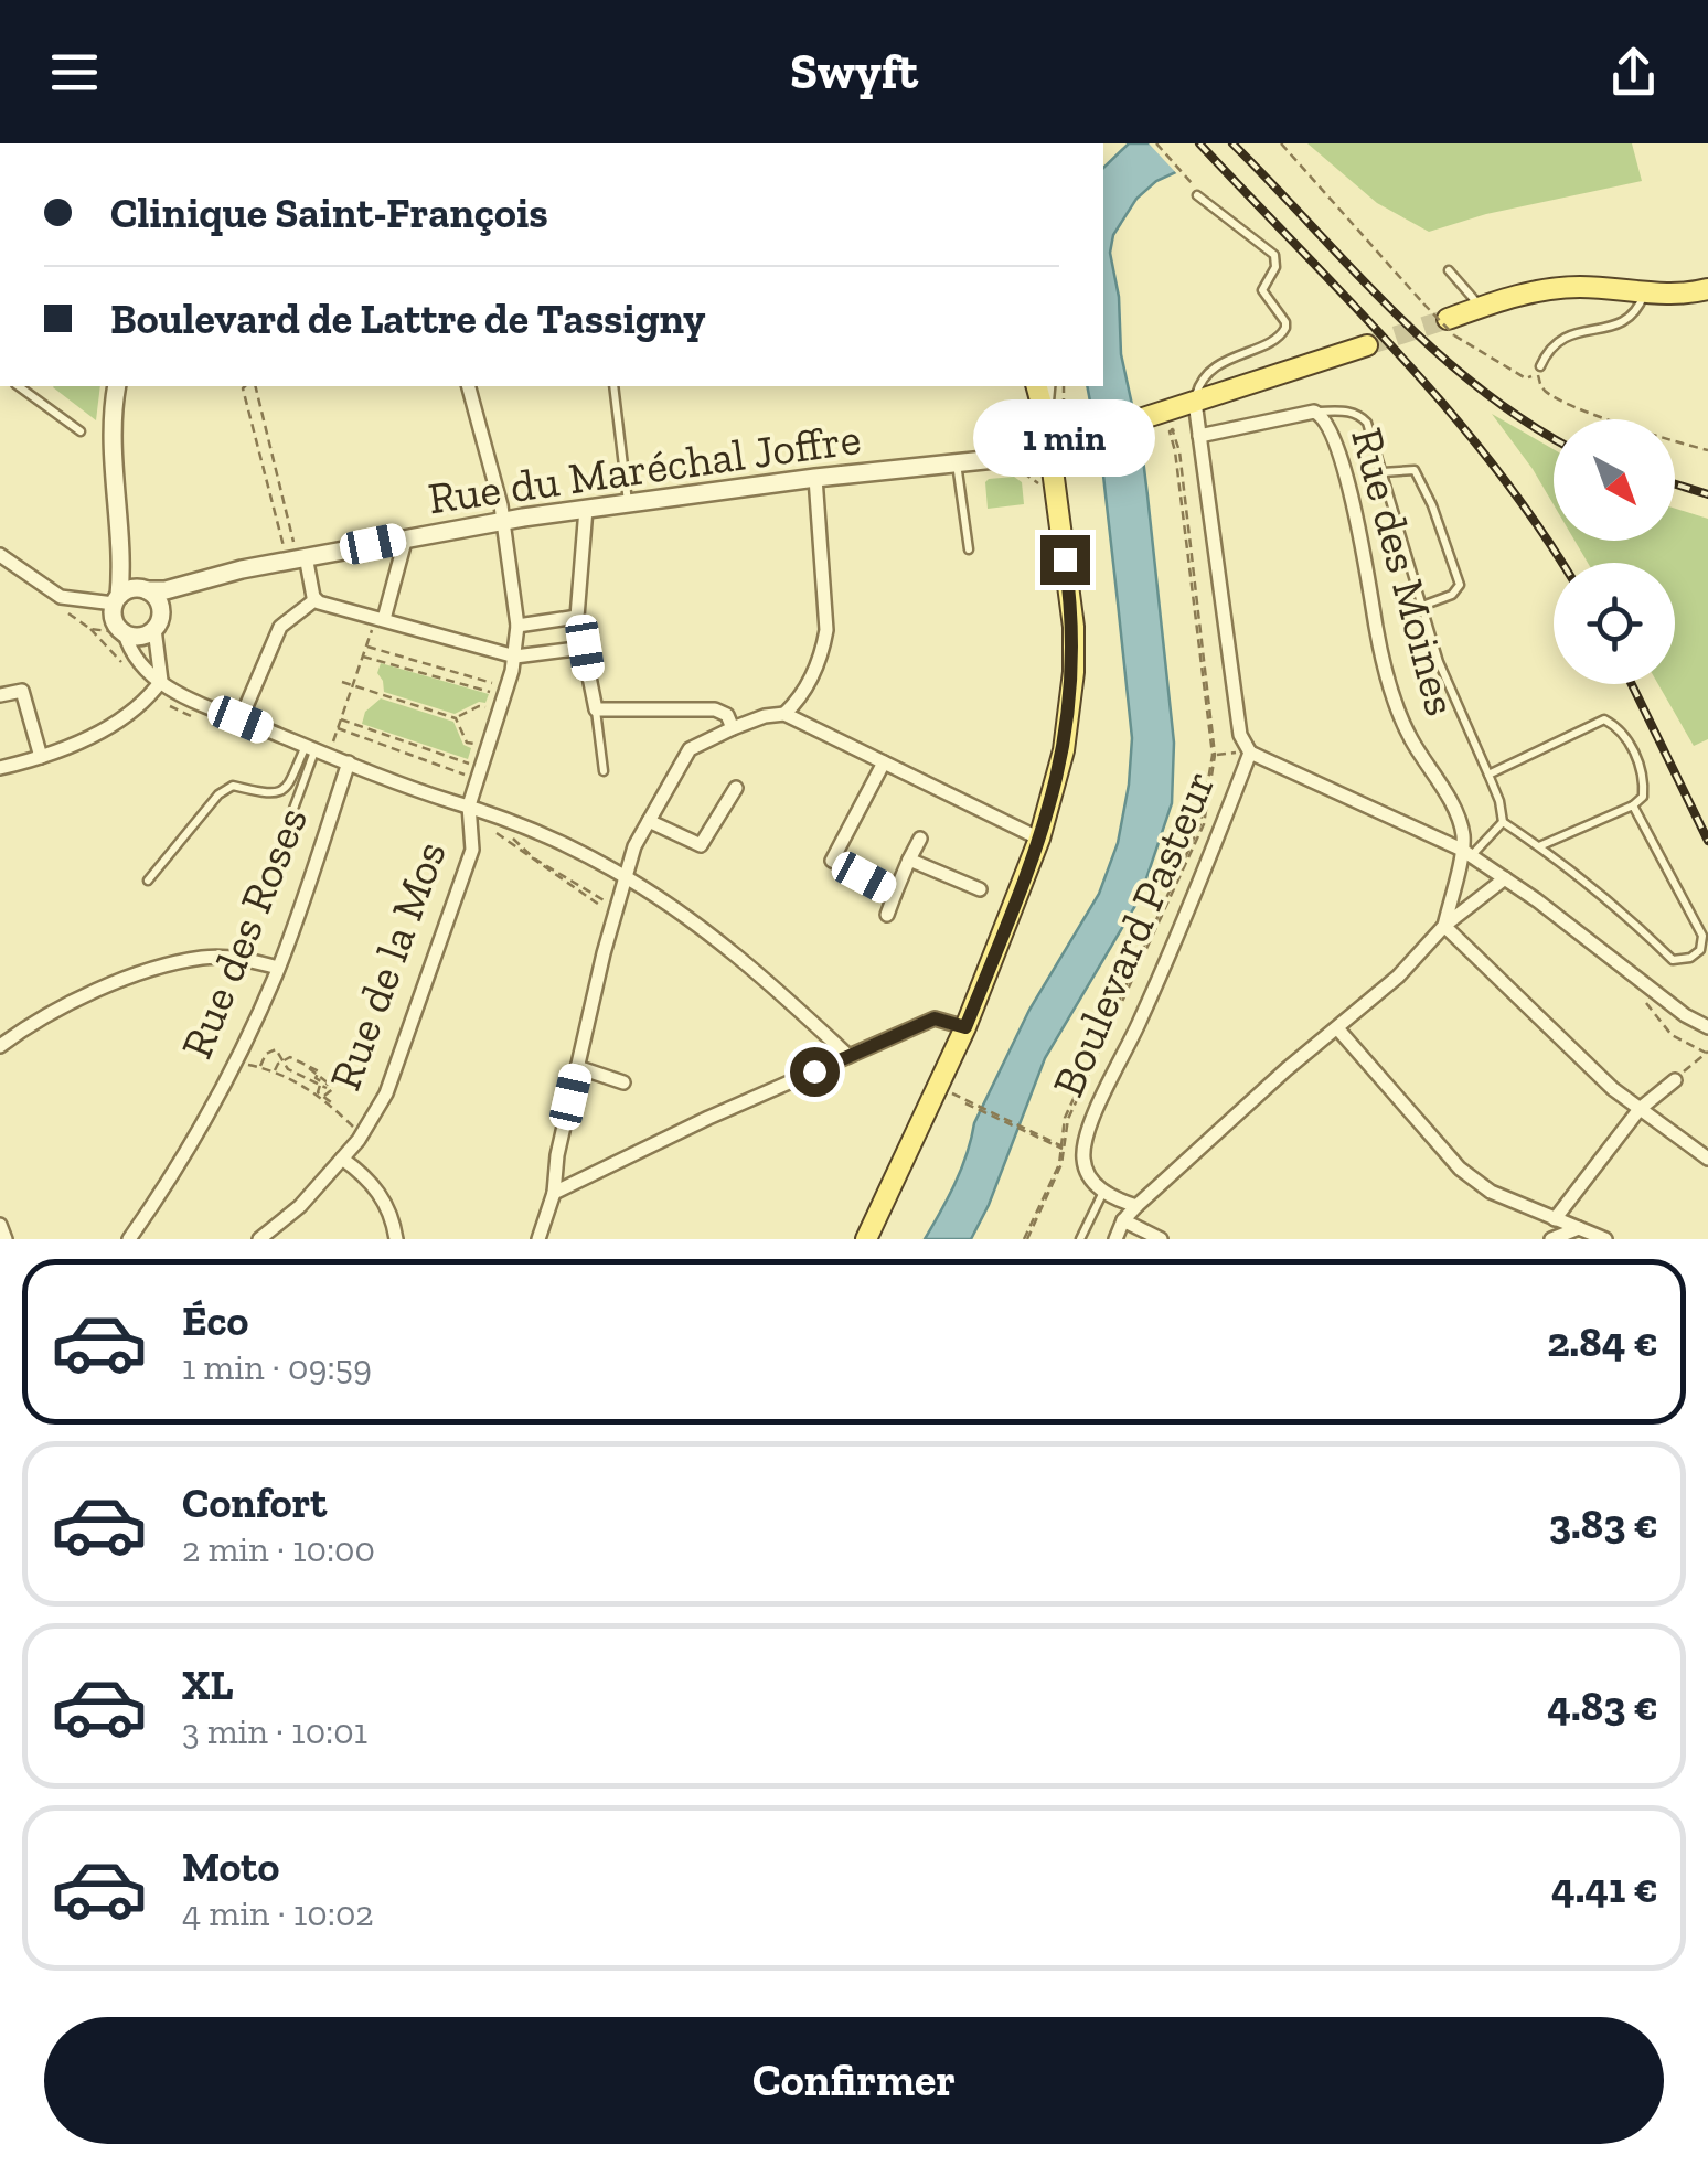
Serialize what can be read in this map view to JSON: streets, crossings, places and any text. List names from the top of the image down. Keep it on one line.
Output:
{"streets":{"street":["Rue du Maréchal Joffre","Rue des Moines","Rue des Roses","Boulevard Pasteur","Rue de la Mos"]},"crossings":[["Rue du Maréchal Joffre","Rue de la Mos"],["Rue des Moines","Boulevard Pasteur"]],"north":"bottom right","page":{"header":"Swyft","banner":["Clinique Saint-François","Boulevard de Lattre de Tassigny"],"bubble":"1 min","list":[{"name":"Éco","note":"1 min · 09:59","value":"2.84 €"},{"name":"Confort","note":"2 min · 10:00","value":"3.83 €"},{"name":"XL","note":"3 min · 10:01","value":"4.83 €"},{"name":"Moto","note":"4 min · 10:02","value":"4.41 €"}],"buttons":"Confirmer"}}
